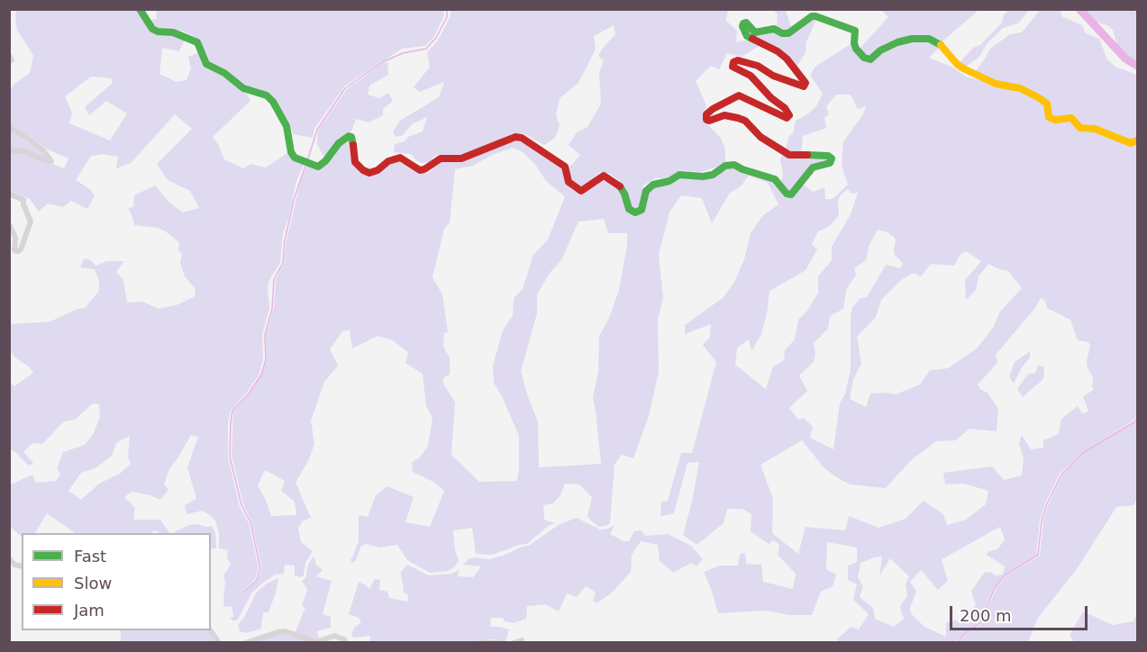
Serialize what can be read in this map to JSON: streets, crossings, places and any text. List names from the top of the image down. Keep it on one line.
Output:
{"legend":["Fast","Slow","Jam"],"scale_bar":"200 m"}
